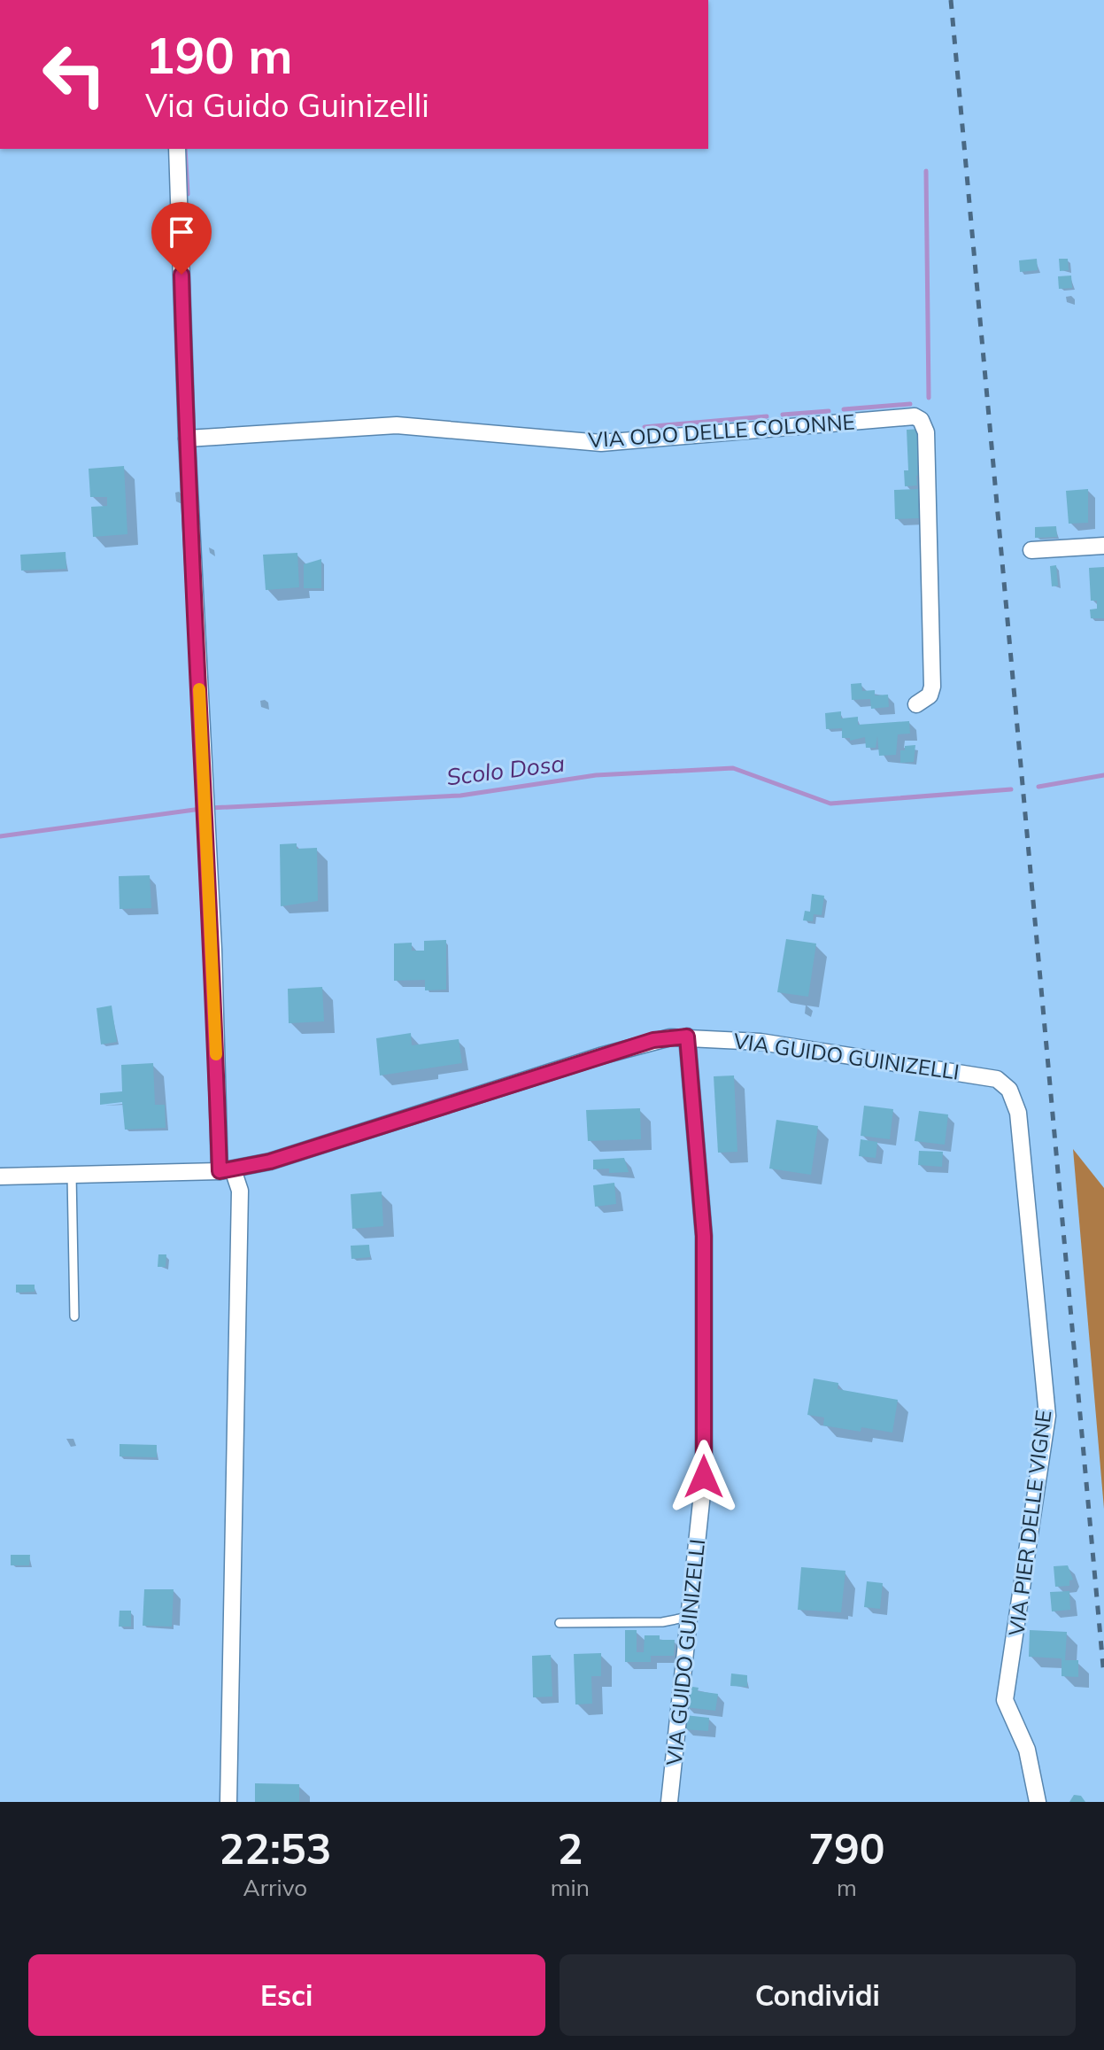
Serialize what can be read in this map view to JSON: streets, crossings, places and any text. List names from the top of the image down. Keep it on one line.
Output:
{"streets":{"street":["VIA ODO DELLE COLONNE","VIA GUIDO GUINIZELLI","VIA PIER DELLE VIGNE"]},"crossings":[["VIA GUIDO GUINIZELLI","VIA PIER DELLE VIGNE"]],"water":["Scolo Dosa"],"page":{"turn":["190 m","Via Guido Guinizelli"],"eta":["22:53","Arrivo","2","min","790","m"],"buttons":["Esci","Condividi"]}}
